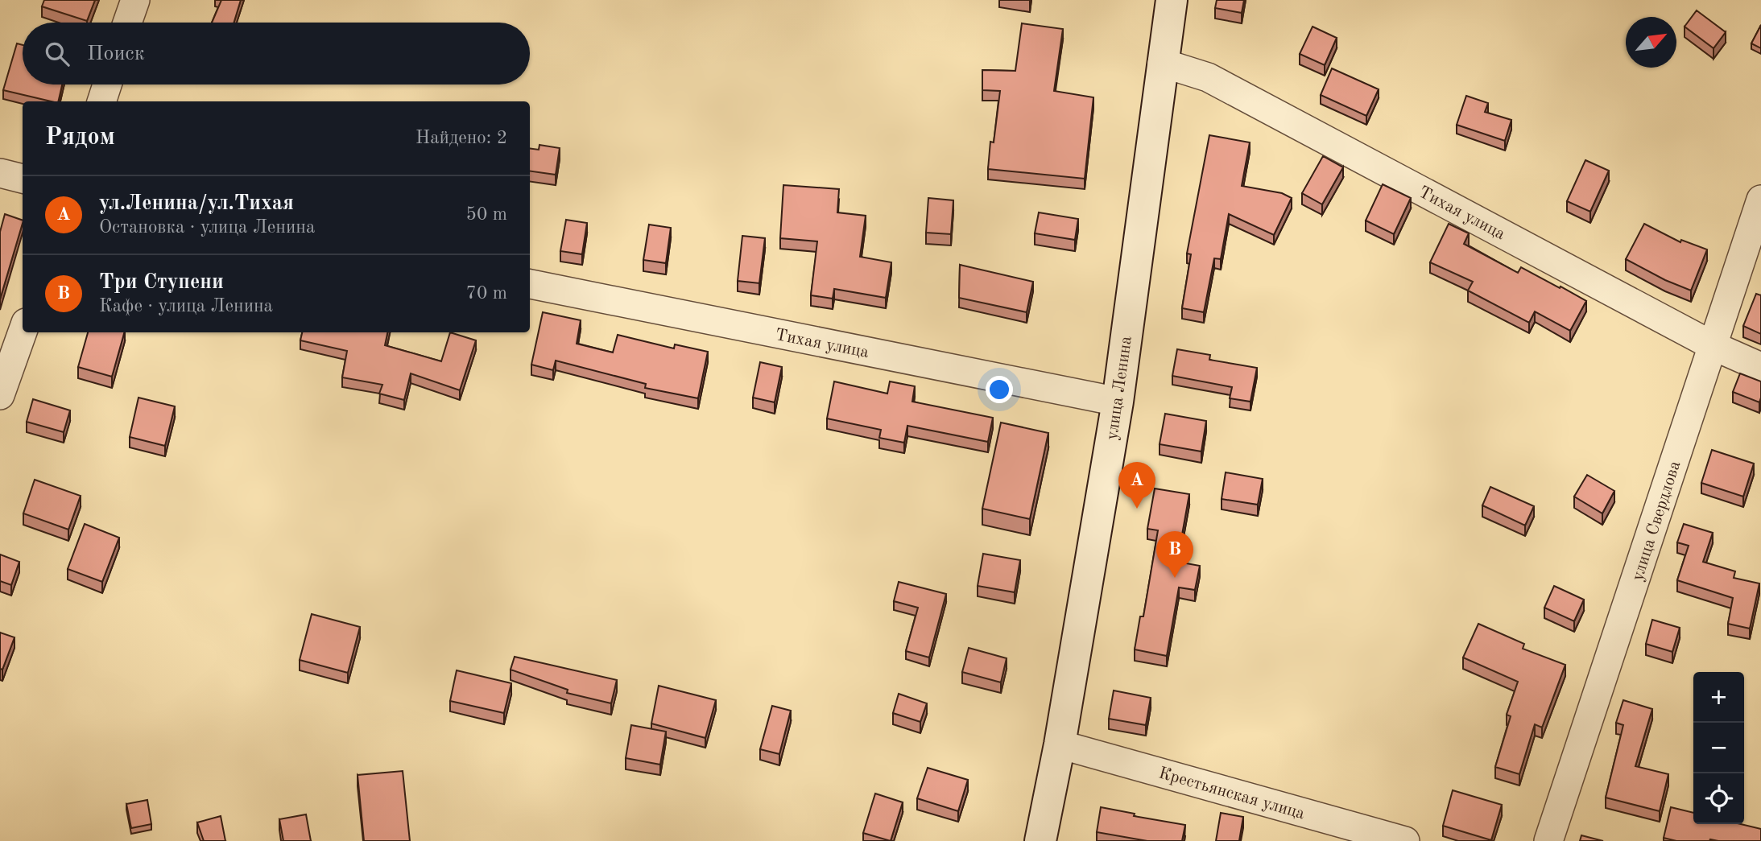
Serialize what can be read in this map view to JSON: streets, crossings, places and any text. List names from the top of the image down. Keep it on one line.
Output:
{"streets":{"main road":["улица Ленина"],"street":["Тихая улица","улица Свердлова","Крестьянская улица"]},"crossings":[["Тихая улица","улица Ленина"],["Тихая улица","улица Свердлова"],["улица Ленина","Крестьянская улица"]],"north":"top right","page":{"search":"Поиск","heading":["Рядом","Найдено: 2"],"list":[{"mark":"A","name":"ул.Ленина/ул.Тихая","note":"Остановка · улица Ленина","value":"50 m"},{"mark":"B","name":"Три Ступени","note":"Кафе · улица Ленина","value":"70 m"}],"pins":["A","B"],"map_buttons":["+","−"]}}
